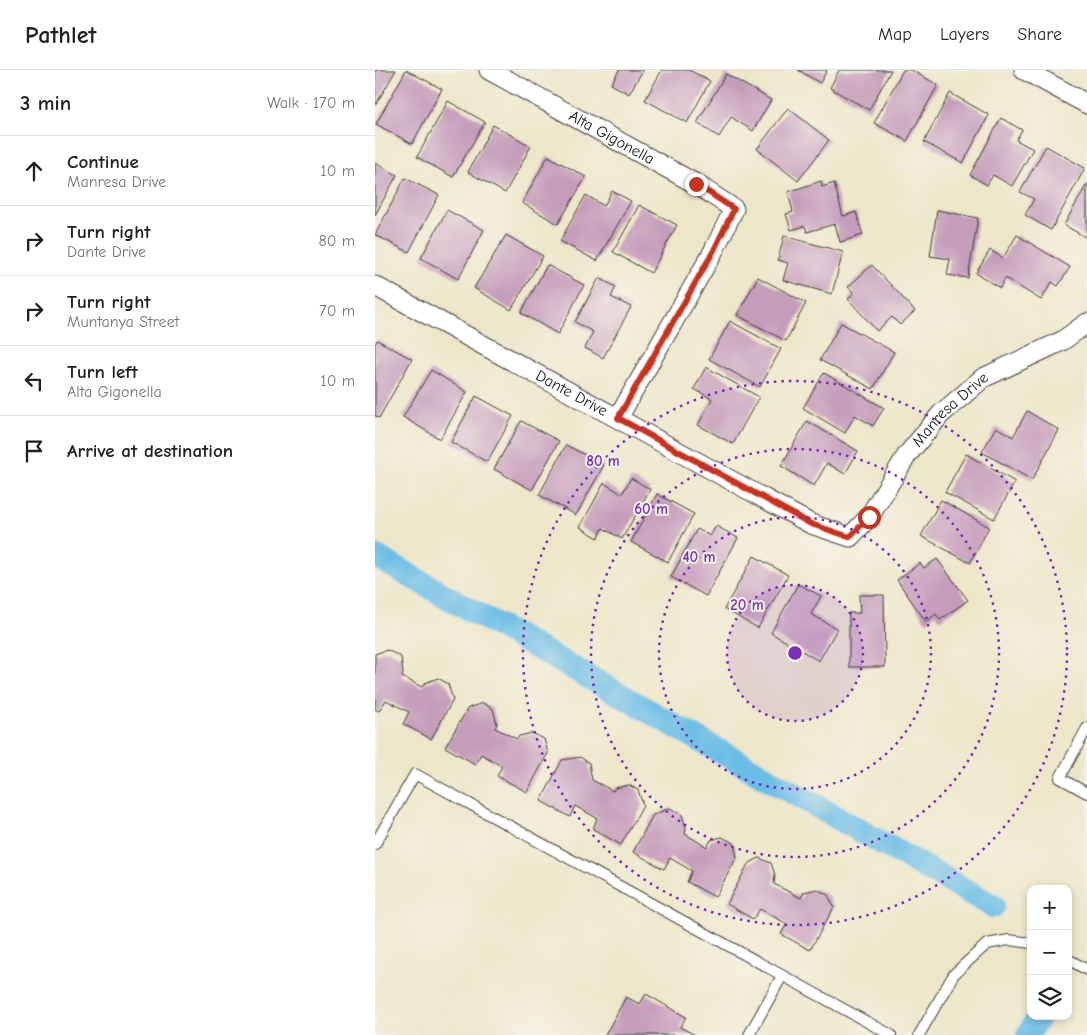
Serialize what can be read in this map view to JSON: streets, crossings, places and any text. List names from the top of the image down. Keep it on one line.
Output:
{"streets":{"street":["Alta Gigonella","Dante Drive","Manresa Drive"]},"crossings":[["Alta Gigonella","Dante Drive"],["Dante Drive","Manresa Drive"]],"page":{"header":"Pathlet","nav":["Map","Layers","Share"],"heading":["3 min","Walk · 170 m"],"list":[["Continue","Manresa Drive","10 m"],["Turn right","Dante Drive","80 m"],["Turn right","Muntanya Street","70 m"],["Turn left","Alta Gigonella","10 m"],"Arrive at destination"],"map_buttons":["+","−"]},"rings":["80 m","60 m","40 m","20 m"]}
